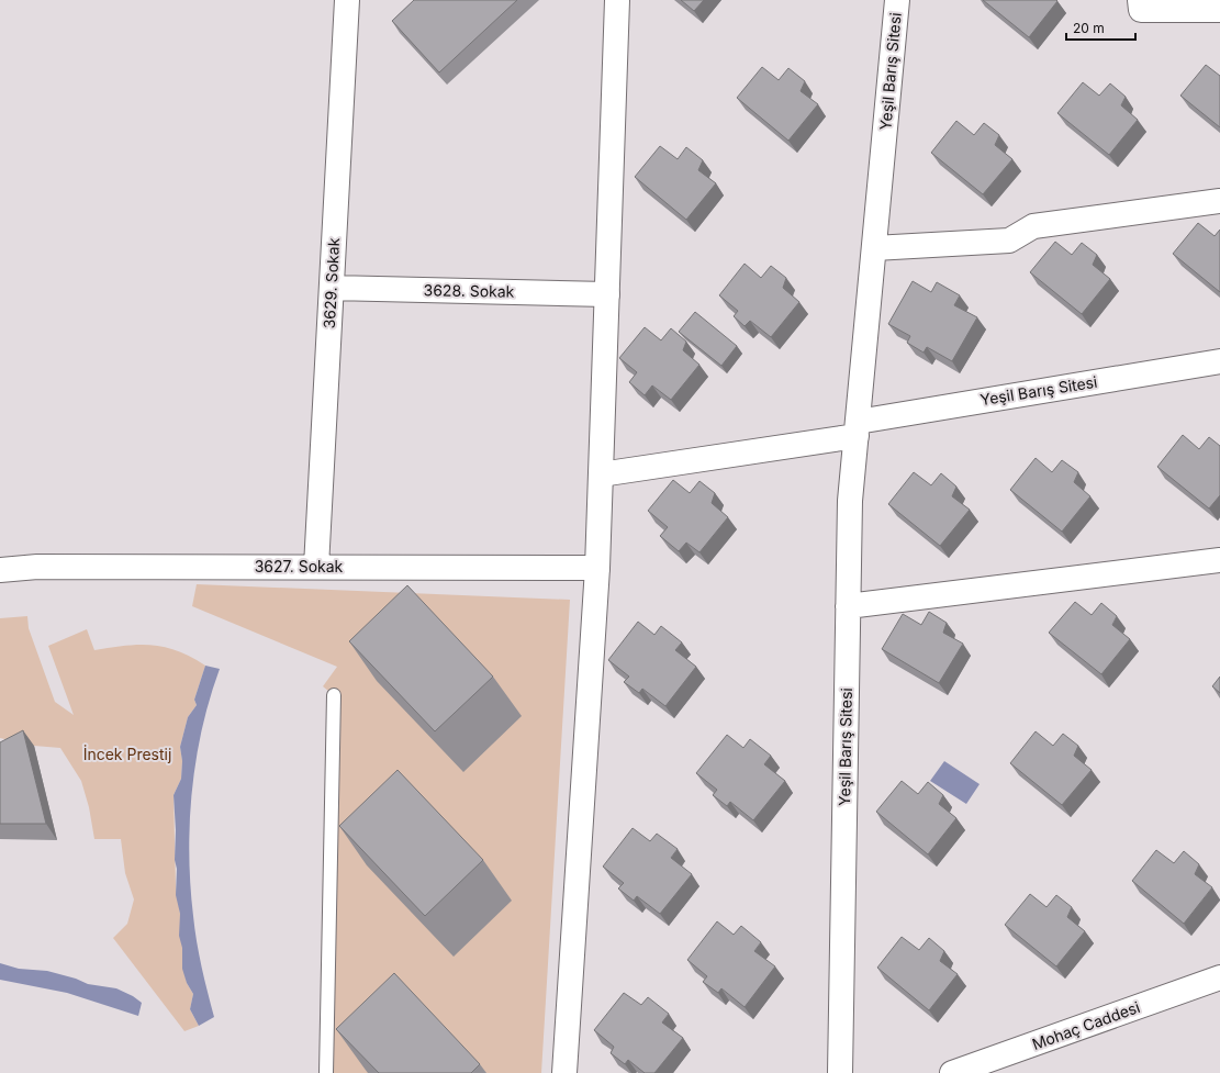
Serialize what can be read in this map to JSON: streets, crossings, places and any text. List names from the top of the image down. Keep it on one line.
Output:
{"streets":{"street":["Yeşil Barış Sitesi","3629. Sokak","3628. Sokak","3627. Sokak","Mohaç Caddesi"]},"crossings":[["3629. Sokak","3628. Sokak"],["3629. Sokak","3627. Sokak"]],"parks":["İncek Prestij"],"scale_bar":"20 m"}
